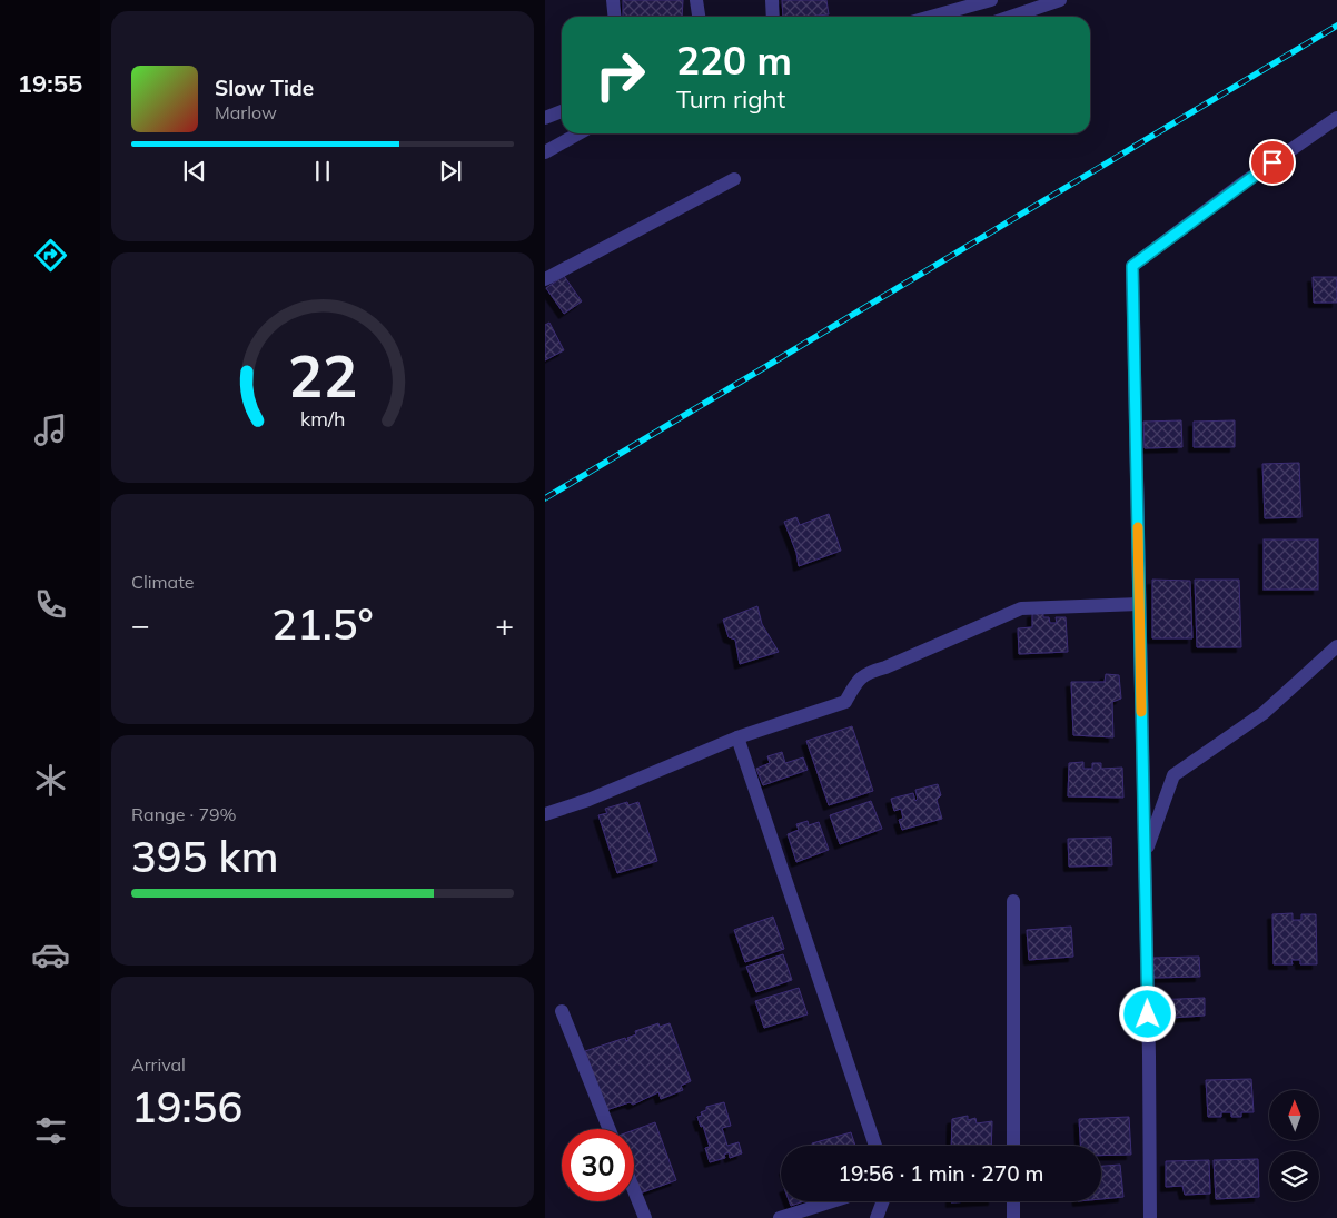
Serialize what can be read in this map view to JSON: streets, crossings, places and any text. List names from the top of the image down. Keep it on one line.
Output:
{"north":"top","page":{"tabs":"19:55","turn":["220 m","Turn right"],"song":["Slow Tide","Marlow"],"tile":["Climate",["Range · 79%","395 km"],["Arrival","19:56"]],"heat":["−","21.5°","+"],"limit":"30","trip":"19:56 · 1 min · 270 m","gauge":["22","km/h"]}}
